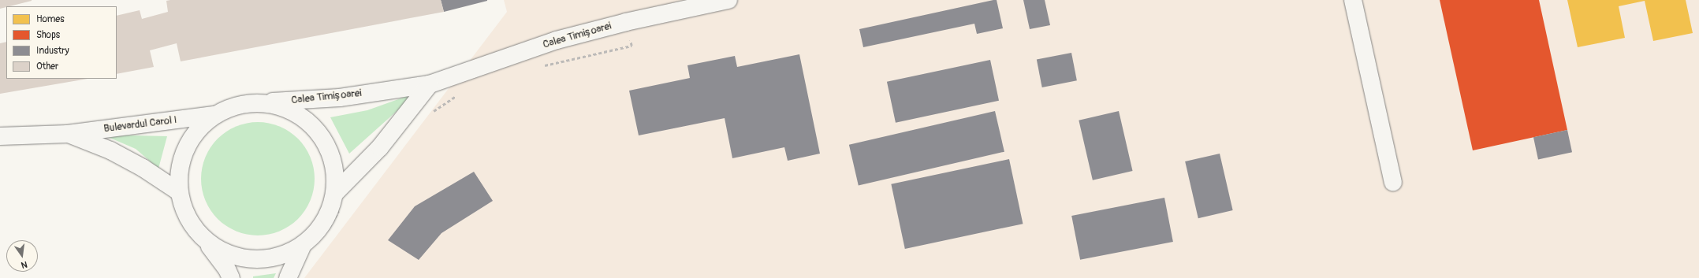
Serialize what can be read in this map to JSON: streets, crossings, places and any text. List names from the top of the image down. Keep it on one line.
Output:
{"streets":{"main road":["Calea Timișoarei","Bulevardul Carol I"]},"crossings":[["Calea Timișoarei","Bulevardul Carol I"]],"legend":["Homes","Shops","Industry","Other"],"north":"bottom"}
